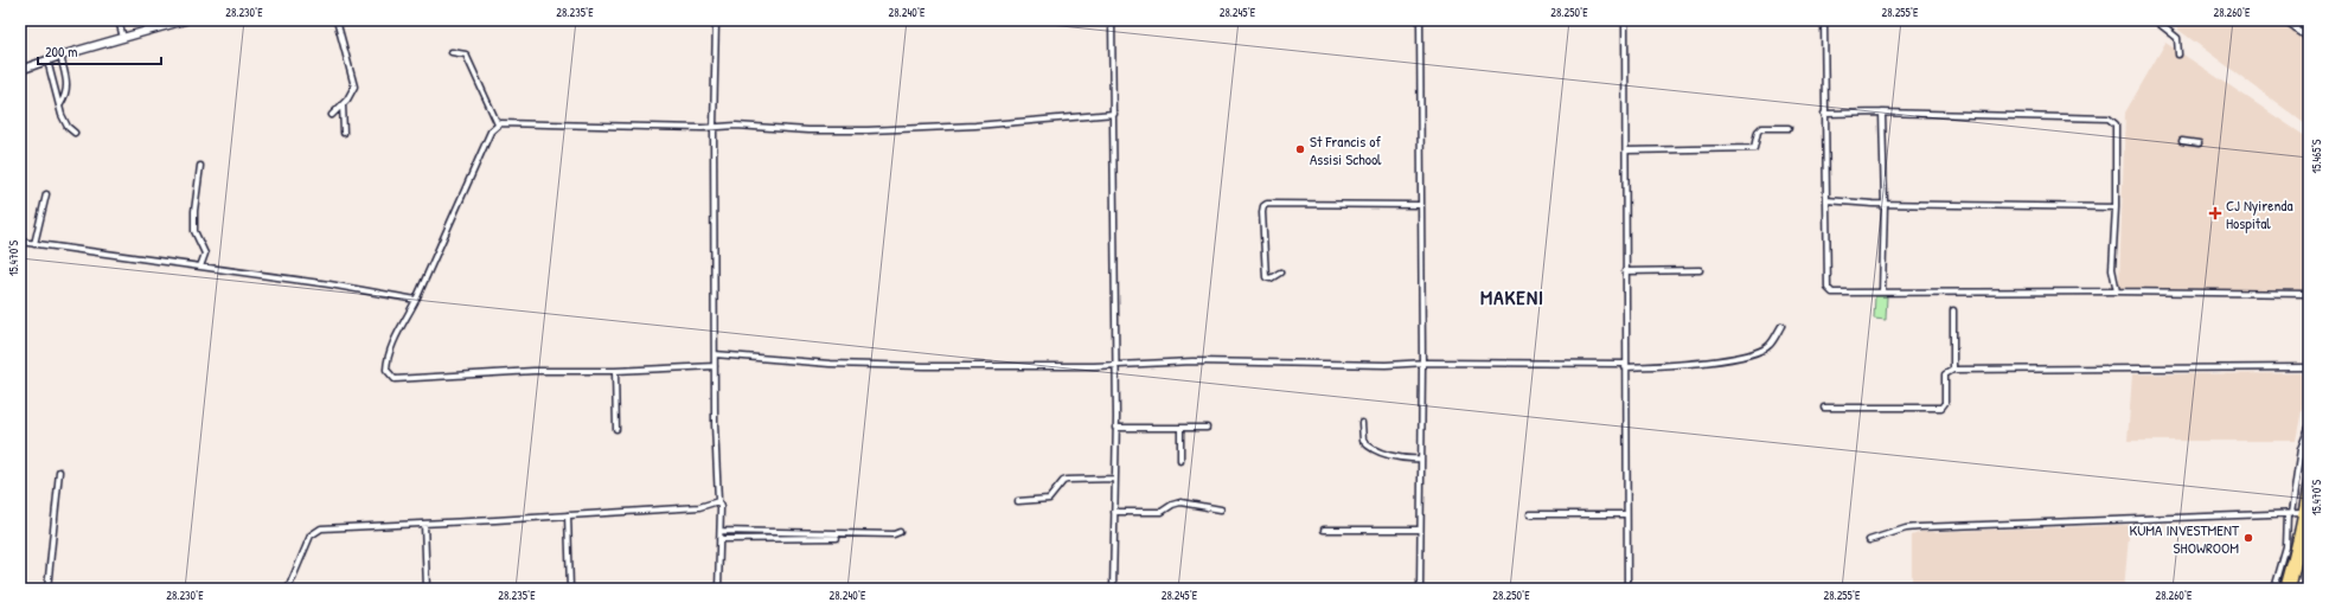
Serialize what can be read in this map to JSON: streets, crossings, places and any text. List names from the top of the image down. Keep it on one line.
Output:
{"districts":["MAKENI"],"places":{"other":["St Francis of Assisi School","KUMA INVESTMENT SHOWROOM"],"health":["CJ Nyirenda Hospital"]},"scale_bar":"200 m","coordinates":["28.230°E","28.235°E","28.240°E","28.245°E","28.250°E","28.255°E","28.260°E","15.465°S","15.470°S"]}
